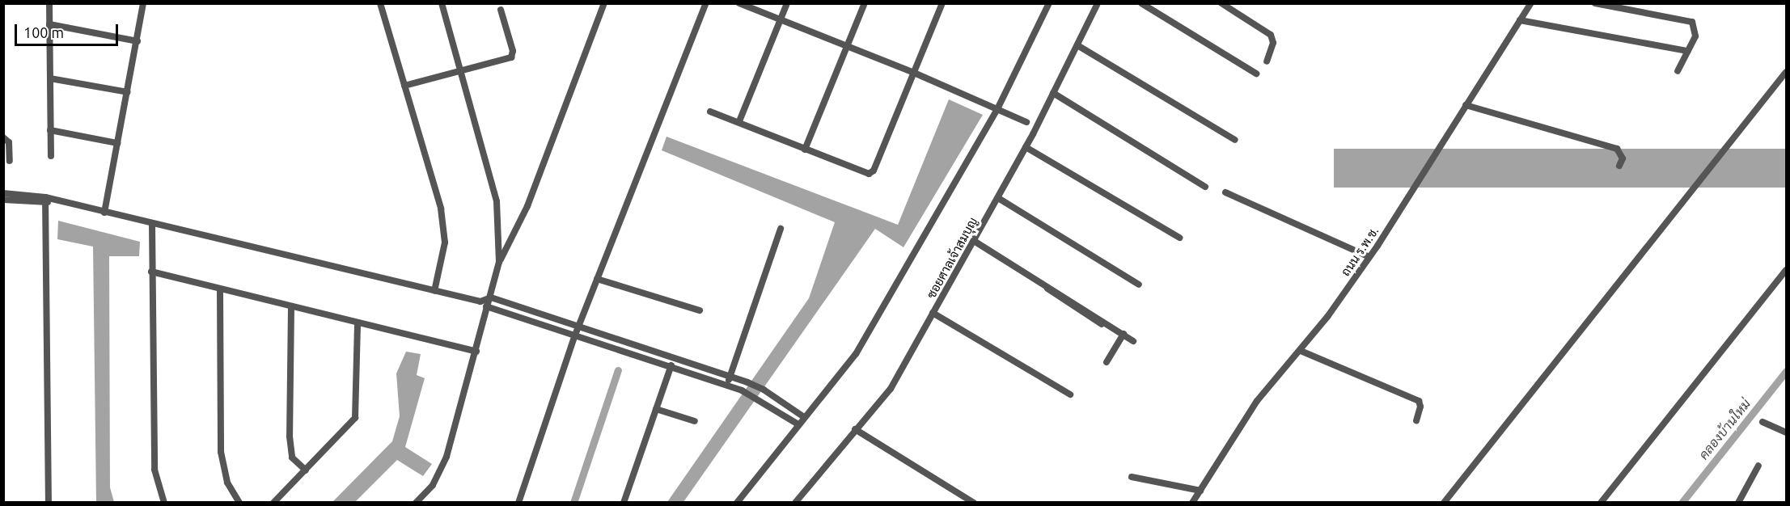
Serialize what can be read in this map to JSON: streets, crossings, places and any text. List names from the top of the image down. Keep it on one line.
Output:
{"streets":{"street":["ถนน ร.พ.ช.","ซอยศาลเจ้าสมบุญ"]},"water":["คลองบ้านใหม่"],"scale_bar":"100 m"}
